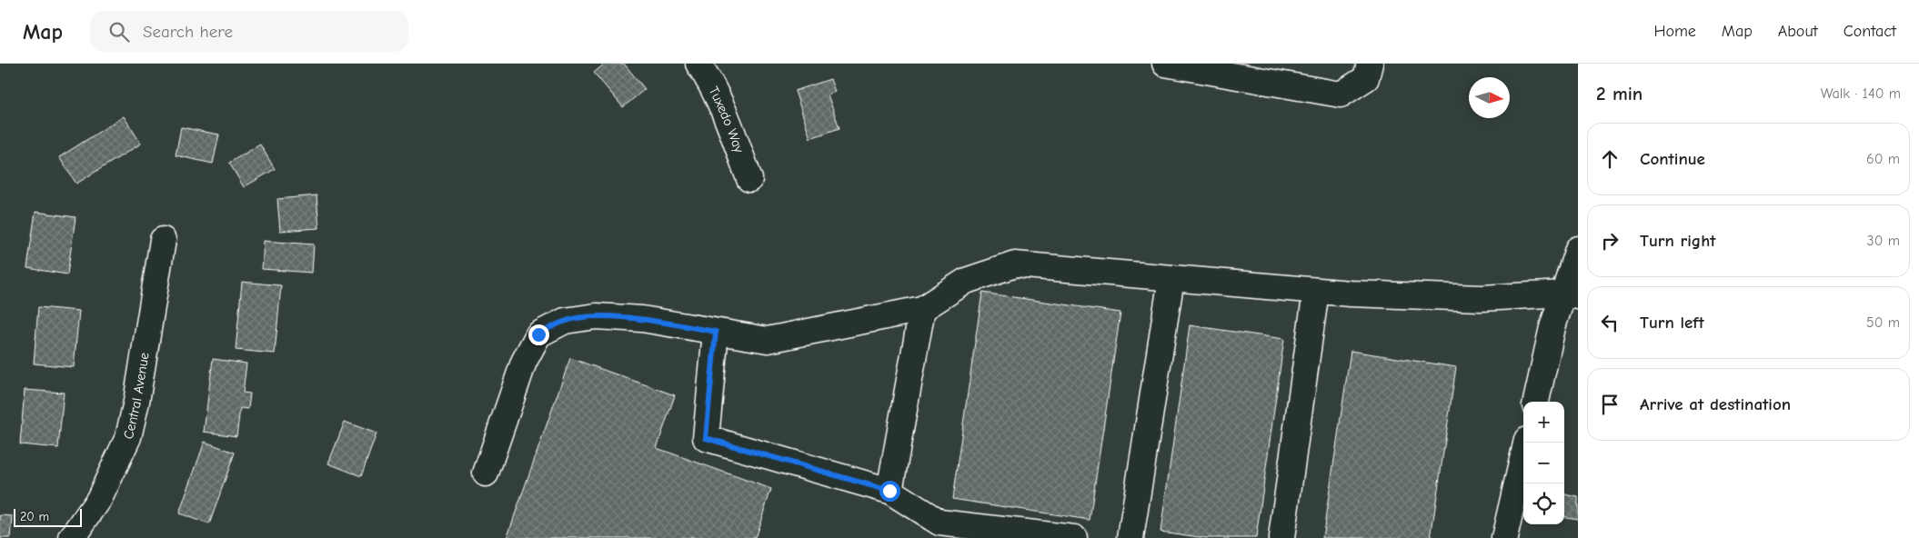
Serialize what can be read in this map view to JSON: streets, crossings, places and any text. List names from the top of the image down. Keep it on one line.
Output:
{"streets":{"street":["Tuxedo Way","Central Avenue"]},"scale_bar":"20 m","north":"right","page":{"header":"Map","search":"Search here","nav":["Home","Map","About","Contact"],"heading":["2 min","Walk · 140 m"],"list":[["Continue","60 m"],["Turn right","30 m"],["Turn left","50 m"],"Arrive at destination"],"map_buttons":["+","−"],"scale":"20 m"}}
